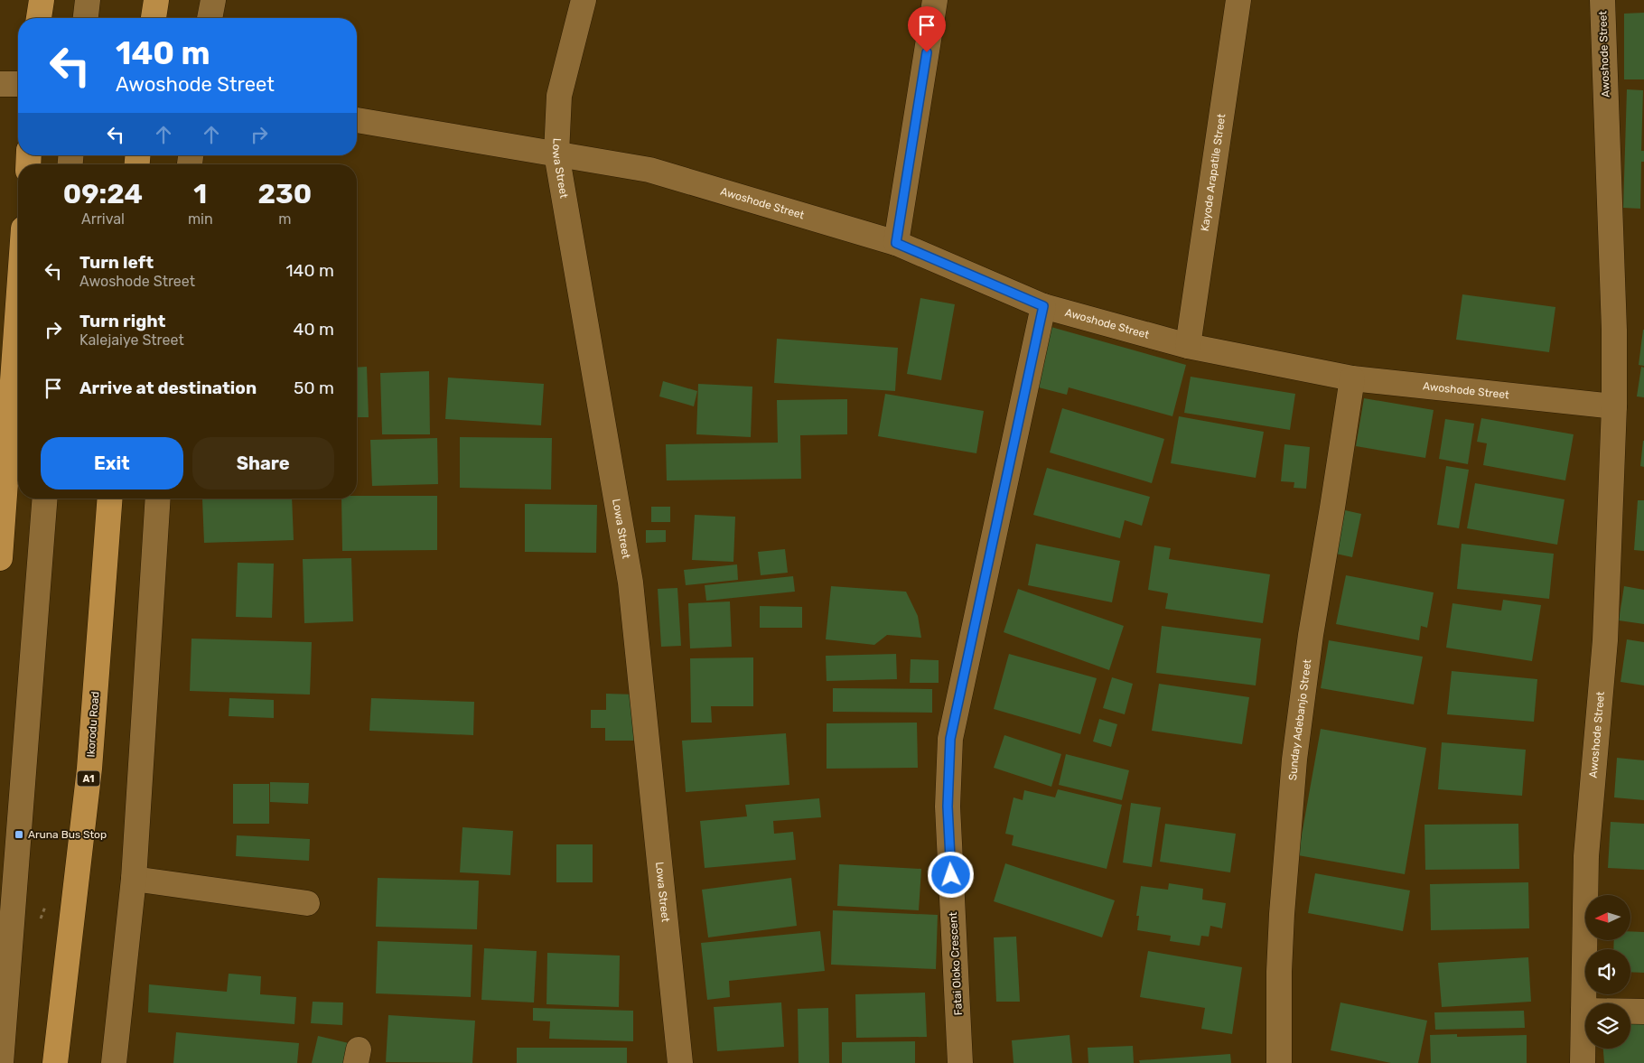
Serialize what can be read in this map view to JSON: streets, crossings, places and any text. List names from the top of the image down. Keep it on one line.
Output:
{"streets":{"highway":["Ikorodu Road","A1"],"street":["Awoshode Street","Lowa Street","Kayode Arapatile Street","Sunday Adebanjo Street","Fatai Oloko Crescent"]},"crossings":[["Awoshode Street","Lowa Street"],["Awoshode Street","Kayode Arapatile Street"],["Awoshode Street","Sunday Adebanjo Street"],["Awoshode Street","Fatai Oloko Crescent"]],"places":{"transit":["Aruna Bus Stop"]},"north":"left","page":{"turn":["140 m","Awoshode Street"],"eta":["09:24","Arrival","1","min","230","m"],"list":[{"name":"Turn left","note":"Awoshode Street","value":"140 m"},{"name":"Turn right","note":"Kalejaiye Street","value":"40 m"},{"name":"Arrive at destination","value":"50 m"}],"buttons":["Exit","Share"]}}
